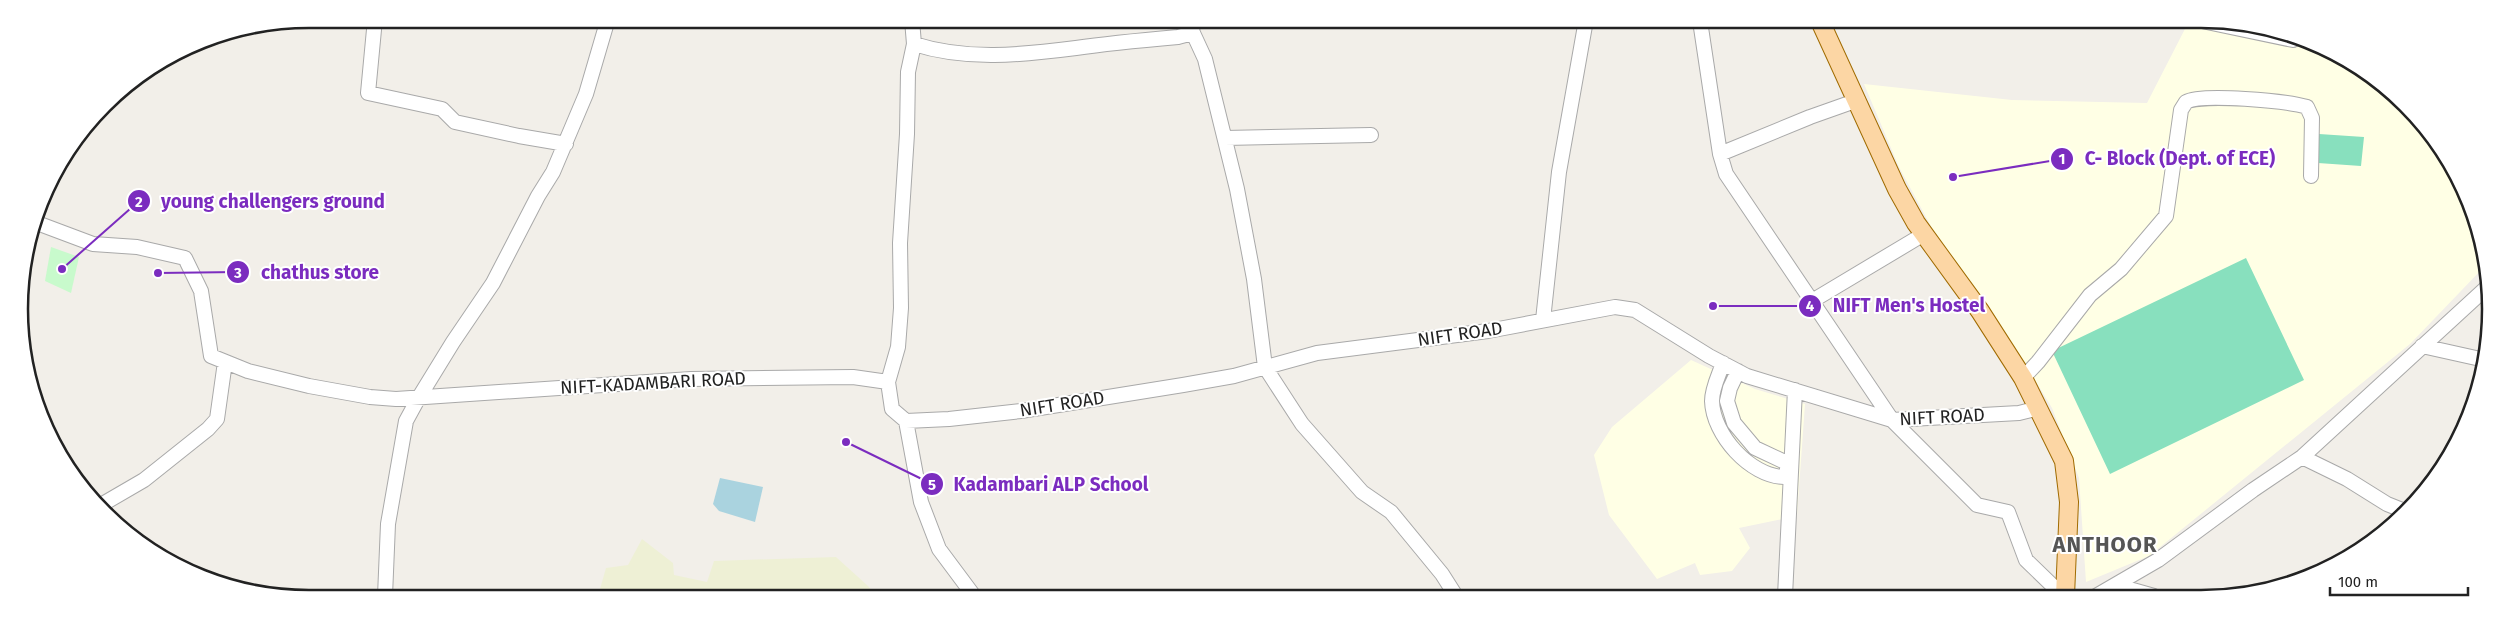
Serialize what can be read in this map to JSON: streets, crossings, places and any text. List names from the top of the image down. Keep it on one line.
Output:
{"streets":{"street":["NIFT ROAD","NIFT-KADAMBARI ROAD"]},"districts":["ANTHOOR"],"places":["C- Block (Dept. of ECE)","young challengers ground","chathus store","NIFT Men's Hostel","Kadambari ALP School"],"scale_bar":"100 m"}
